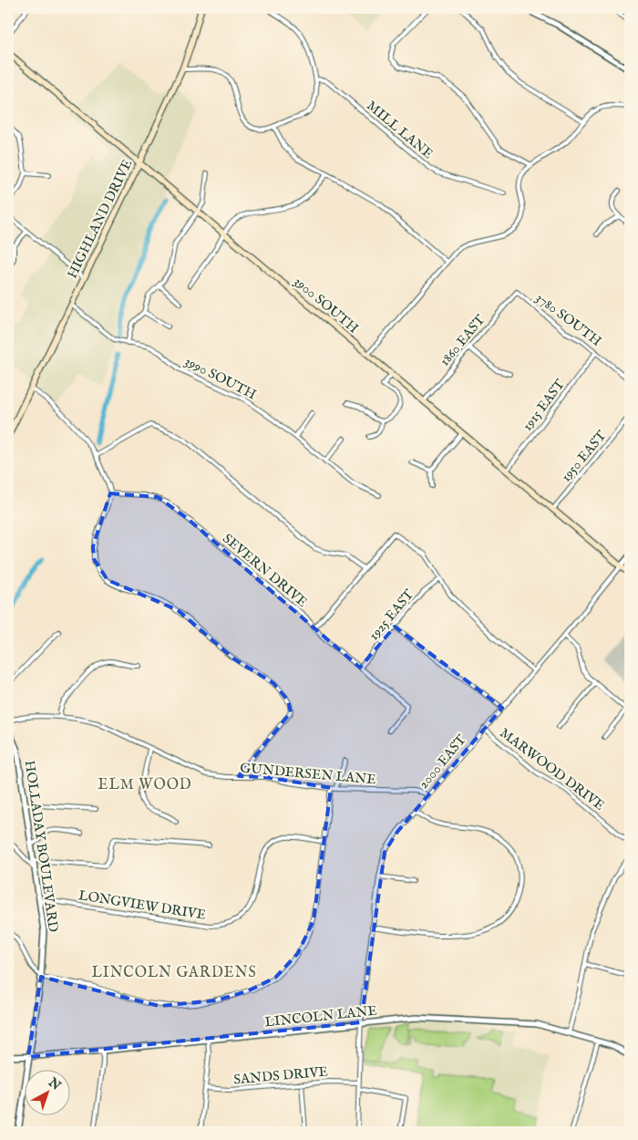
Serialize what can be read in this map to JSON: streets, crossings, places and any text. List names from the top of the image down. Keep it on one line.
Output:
{"streets":{"main road":["HIGHLAND DRIVE","3900 SOUTH"],"street":["MILL LANE","3780 SOUTH","1860 EAST","3990 SOUTH","1915 EAST","1950 EAST","SEVERN DRIVE","1925 EAST","2000 EAST","MARWOOD DRIVE","GUNDERSEN LANE","HOLLADAY BOULEVARD","LONGVIEW DRIVE","LINCOLN LANE","SANDS DRIVE"]},"crossings":[["HIGHLAND DRIVE","3900 SOUTH"],["HIGHLAND DRIVE","3990 SOUTH"],["3900 SOUTH","1860 EAST"],["3900 SOUTH","1915 EAST"],["3900 SOUTH","1950 EAST"],["3900 SOUTH","2000 EAST"],["3780 SOUTH","1860 EAST"],["3780 SOUTH","1915 EAST"],["SEVERN DRIVE","1925 EAST"],["2000 EAST","MARWOOD DRIVE"],["2000 EAST","GUNDERSEN LANE"],["2000 EAST","LINCOLN LANE"],["2000 EAST","SANDS DRIVE"],["HOLLADAY BOULEVARD","LONGVIEW DRIVE"],["HOLLADAY BOULEVARD","LINCOLN LANE"]],"districts":["ELM WOOD","LINCOLN GARDENS"],"north":"top right"}
